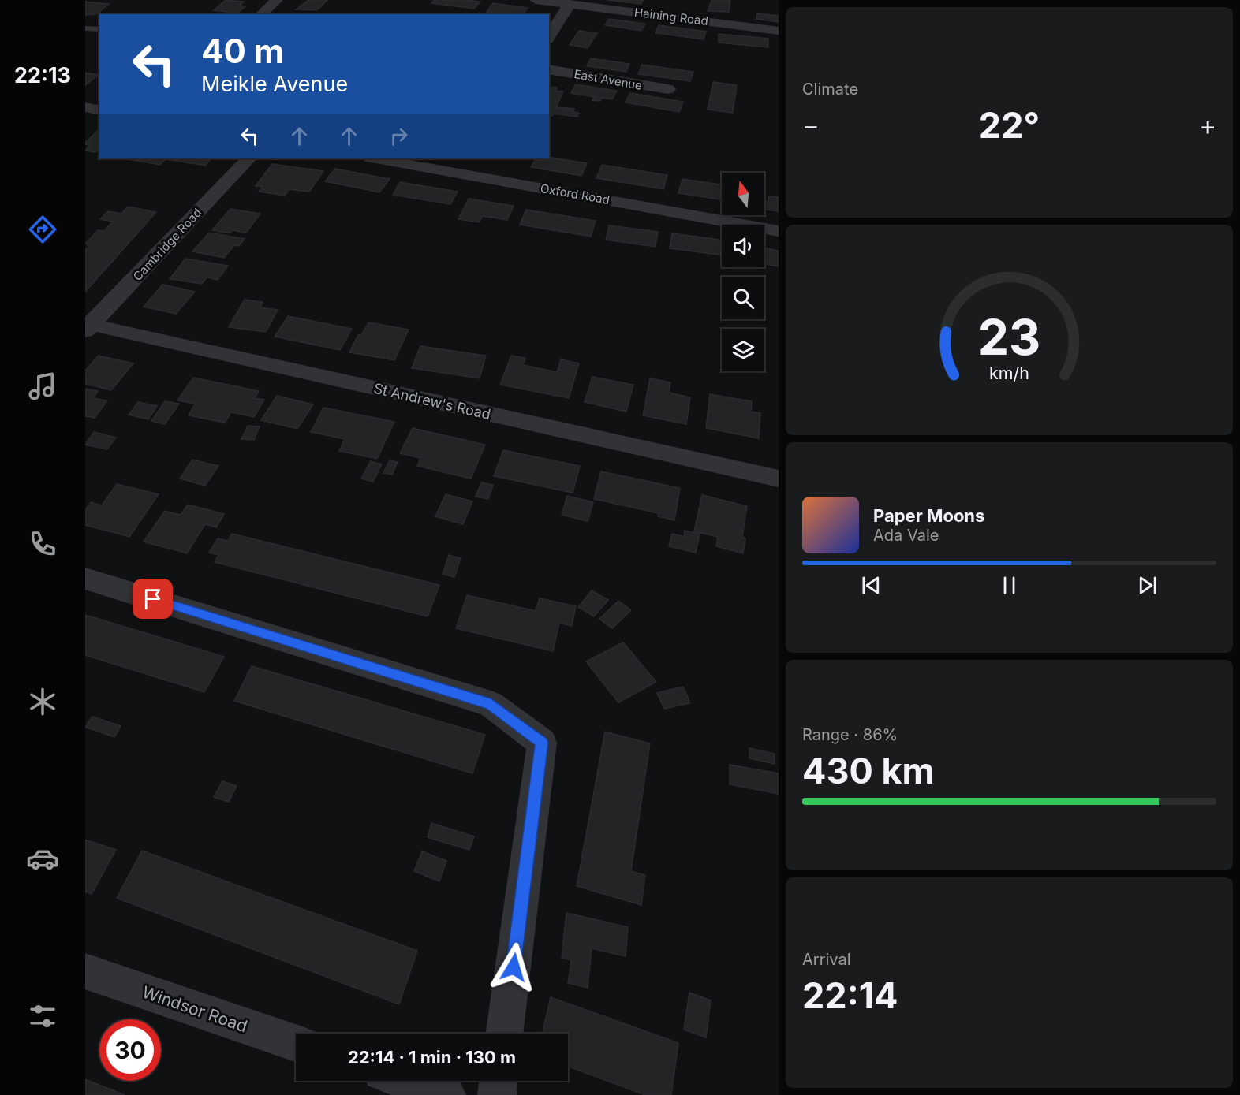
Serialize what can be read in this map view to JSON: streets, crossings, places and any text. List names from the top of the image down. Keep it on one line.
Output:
{"streets":{"street":["Haining Road","East Avenue","Oxford Road","Cambridge Road","St Andrew's Road","Windsor Road"]},"crossings":[["Cambridge Road","St Andrew's Road"]],"north":"top","page":{"tabs":"22:13","tile":["Climate",["Range · 86%","430 km"],["Arrival","22:14"]],"turn":["40 m","Meikle Avenue"],"heat":["−","22°","+"],"song":["Paper Moons","Ada Vale"],"limit":"30","trip":"22:14 · 1 min · 130 m","gauge":["23","km/h"]}}
